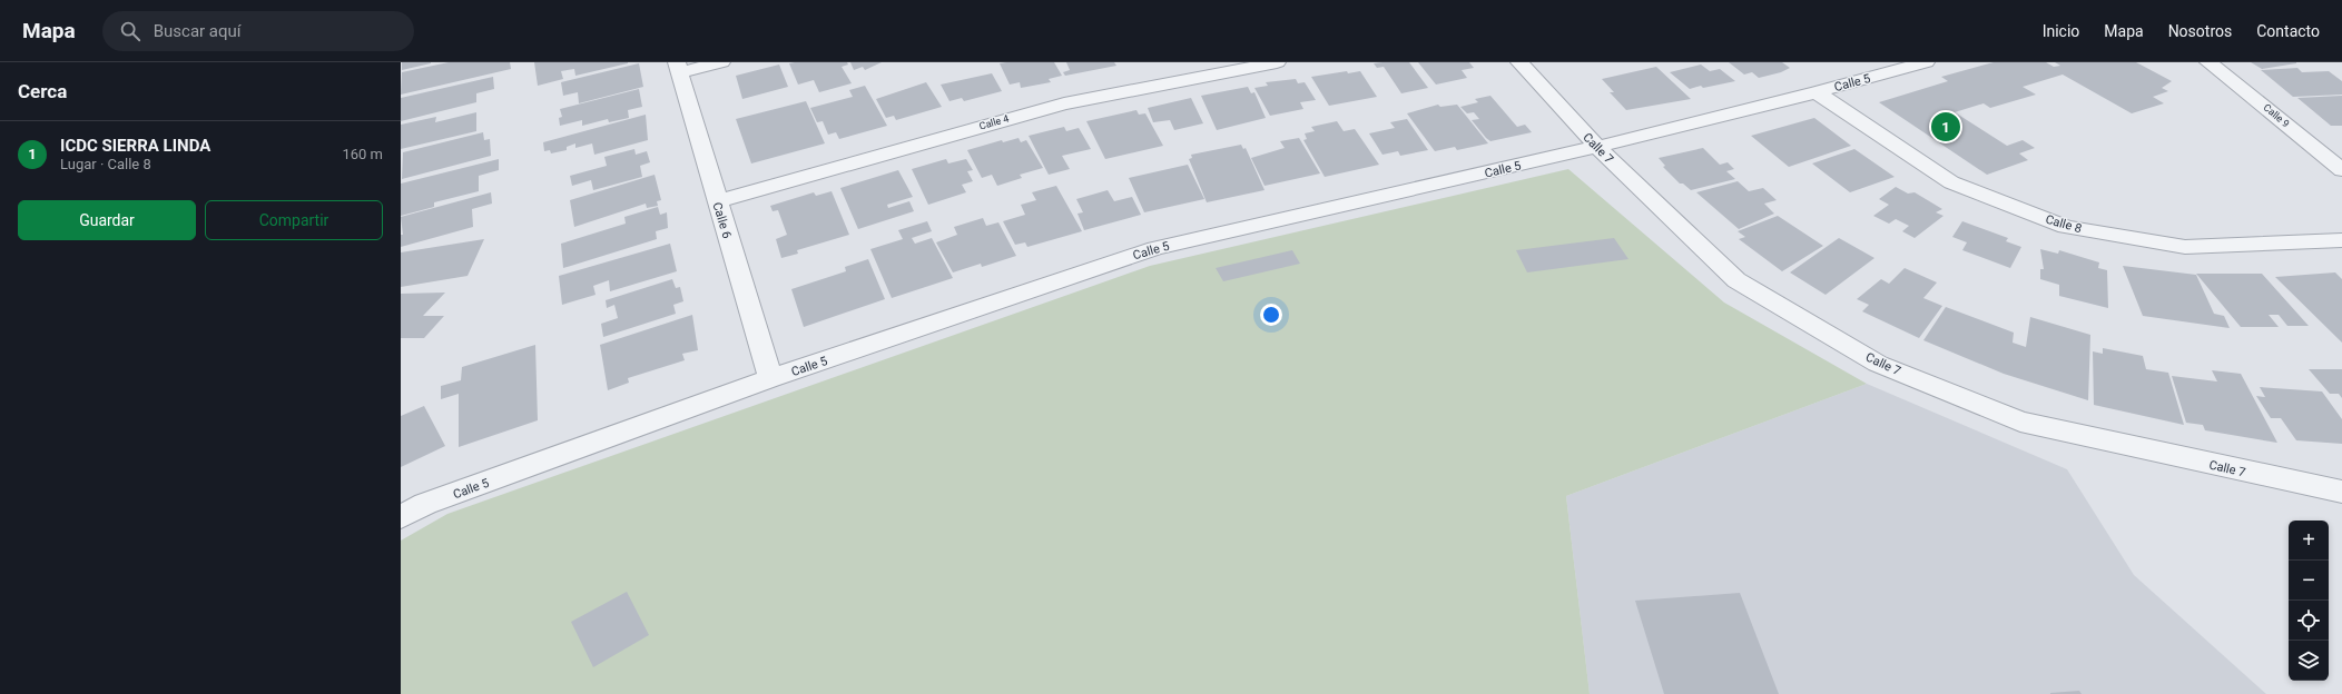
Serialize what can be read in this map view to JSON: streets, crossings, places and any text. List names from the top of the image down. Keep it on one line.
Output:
{"streets":{"street":["Calle 5","Calle 9","Calle 4","Calle 7","Calle 6","Calle 8"]},"crossings":[["Calle 5","Calle 7"],["Calle 5","Calle 6"],["Calle 5","Calle 8"],["Calle 4","Calle 6"]],"page":{"header":"Mapa","search":"Buscar aquí","nav":["Inicio","Mapa","Nosotros","Contacto"],"heading":"Cerca","pins":"1","list":[{"mark":"1","name":"ICDC SIERRA LINDA","note":"Lugar · Calle 8","value":"160 m"}],"buttons":["Guardar","Compartir"],"map_buttons":["+","−"]}}
